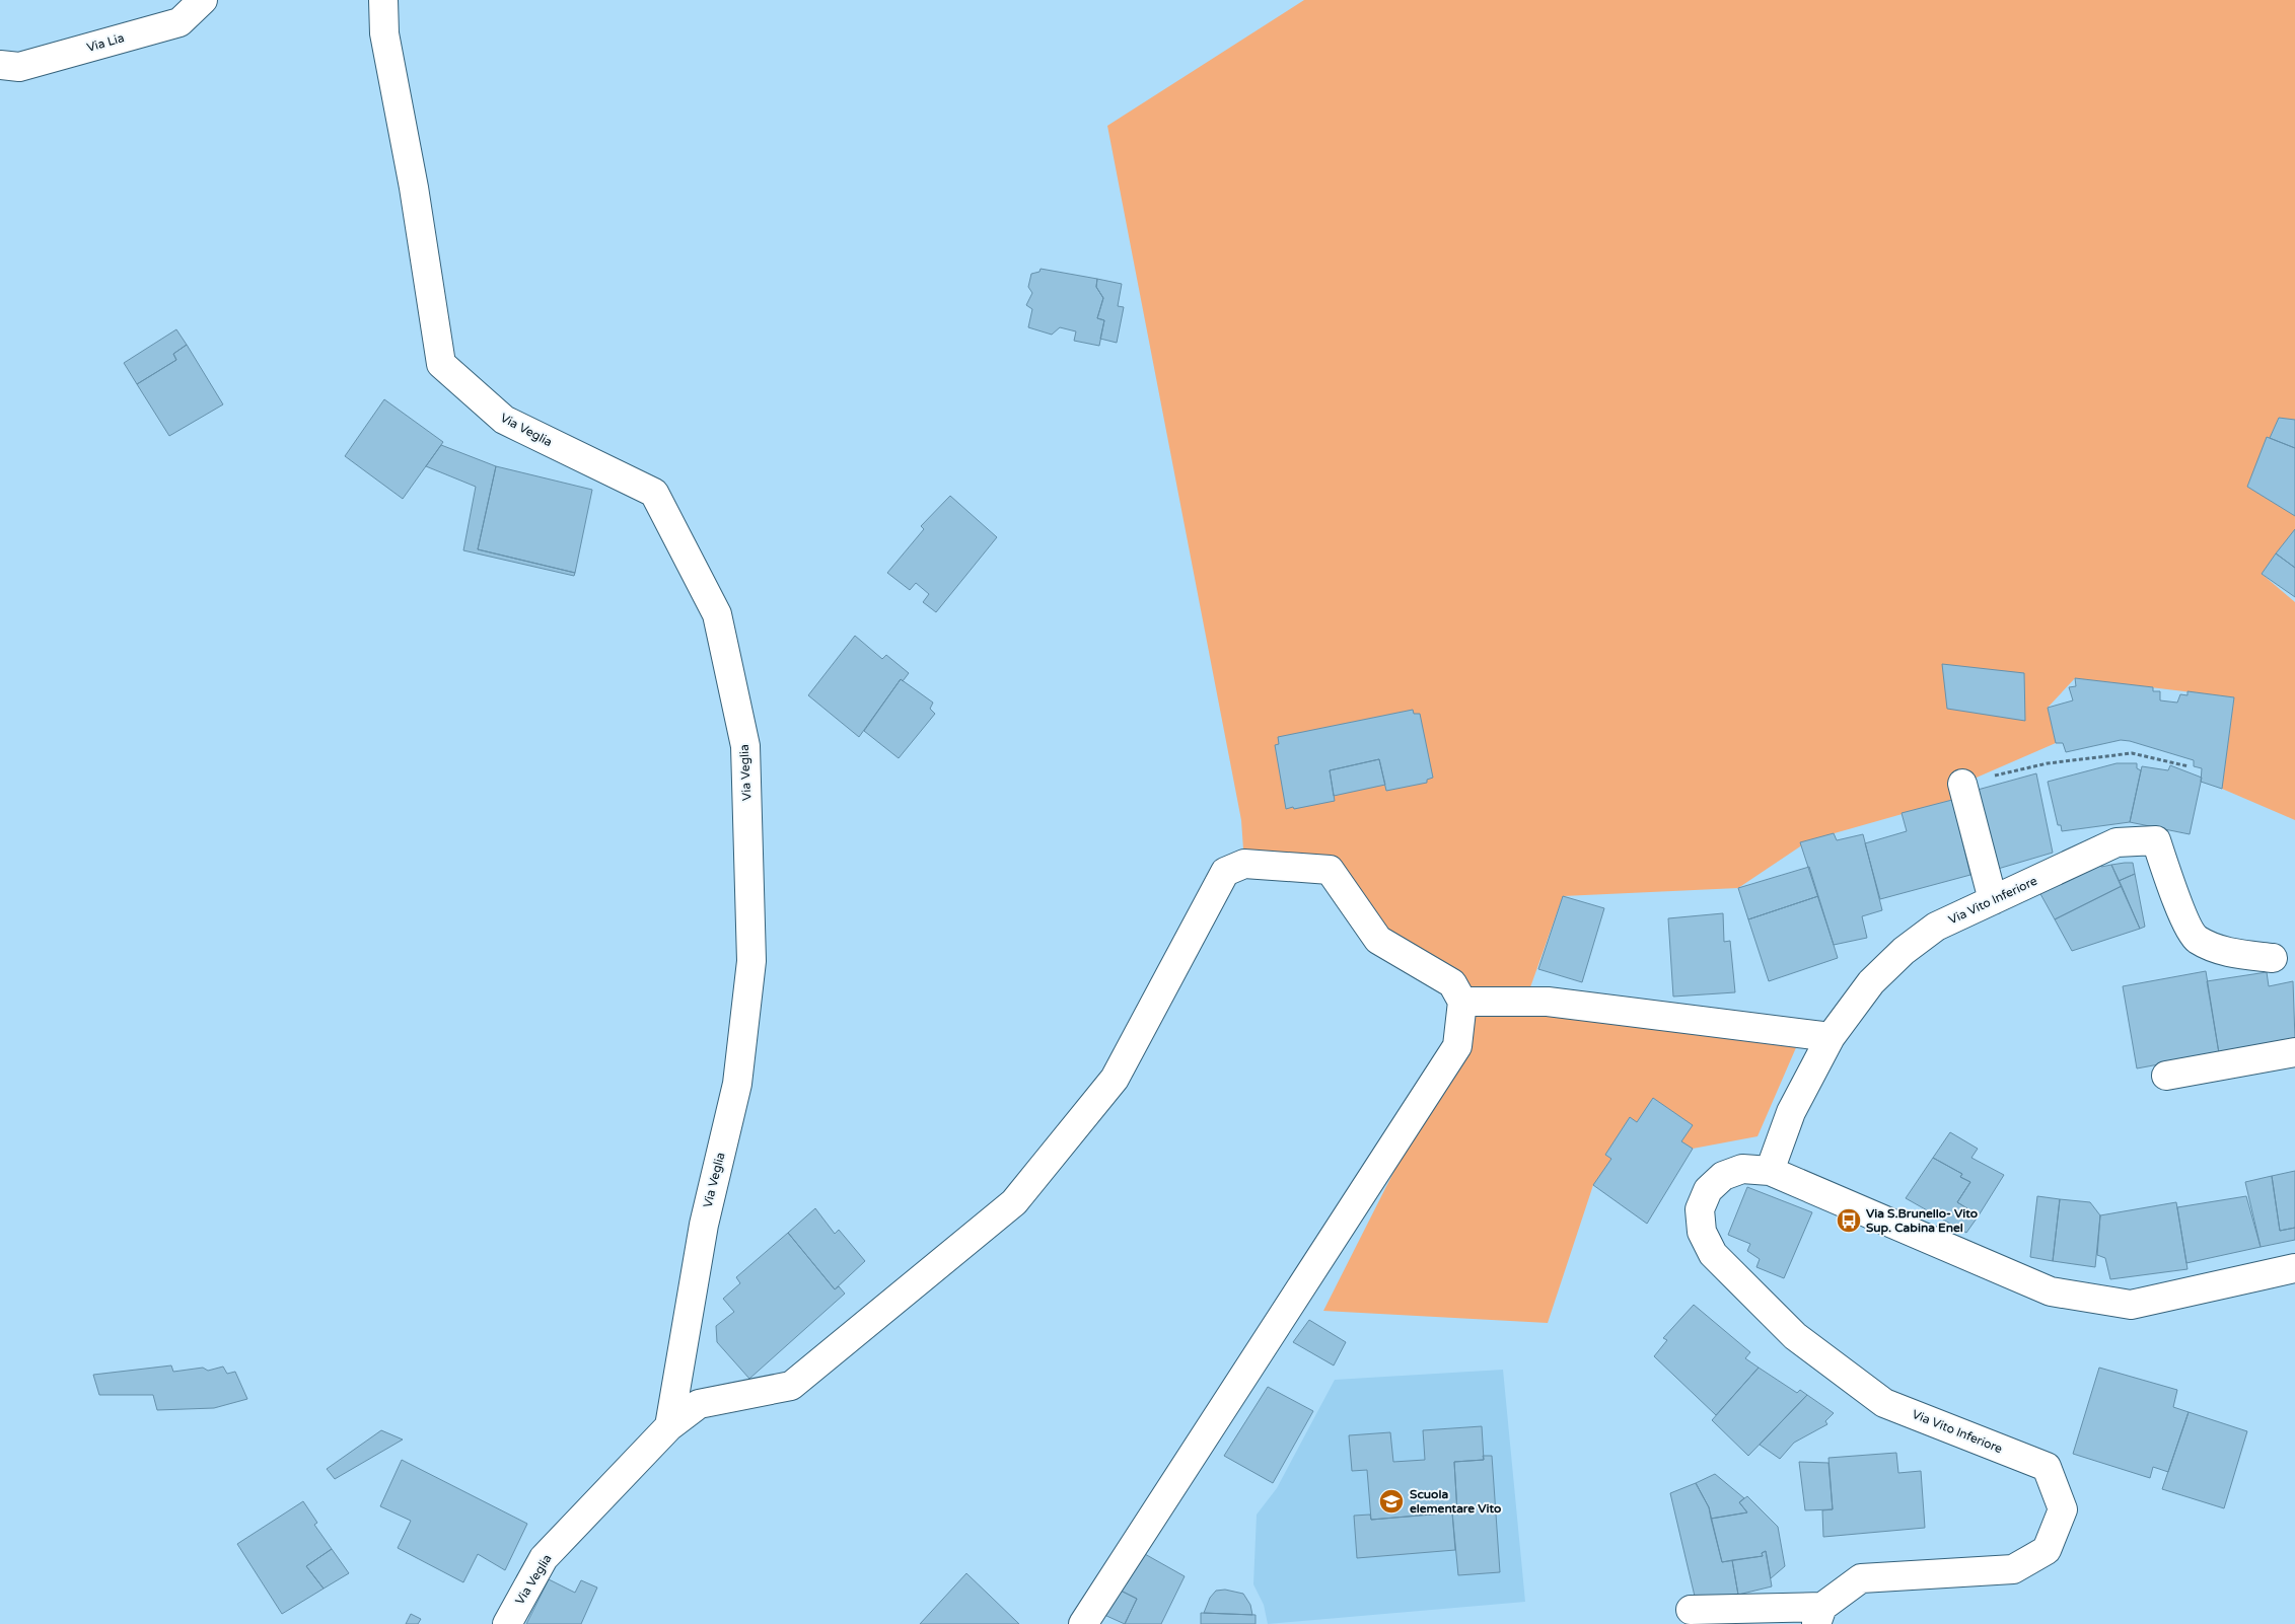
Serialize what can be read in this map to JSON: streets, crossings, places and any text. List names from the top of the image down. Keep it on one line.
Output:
{"streets":{"street":["Via Lia","Via Veglia","Via Vito Inferiore"]},"places":{"bus stop":["Via S.Brunello- Vito Sup. Cabina Enel"],"school or university":["Scuola elementare Vito"]}}
